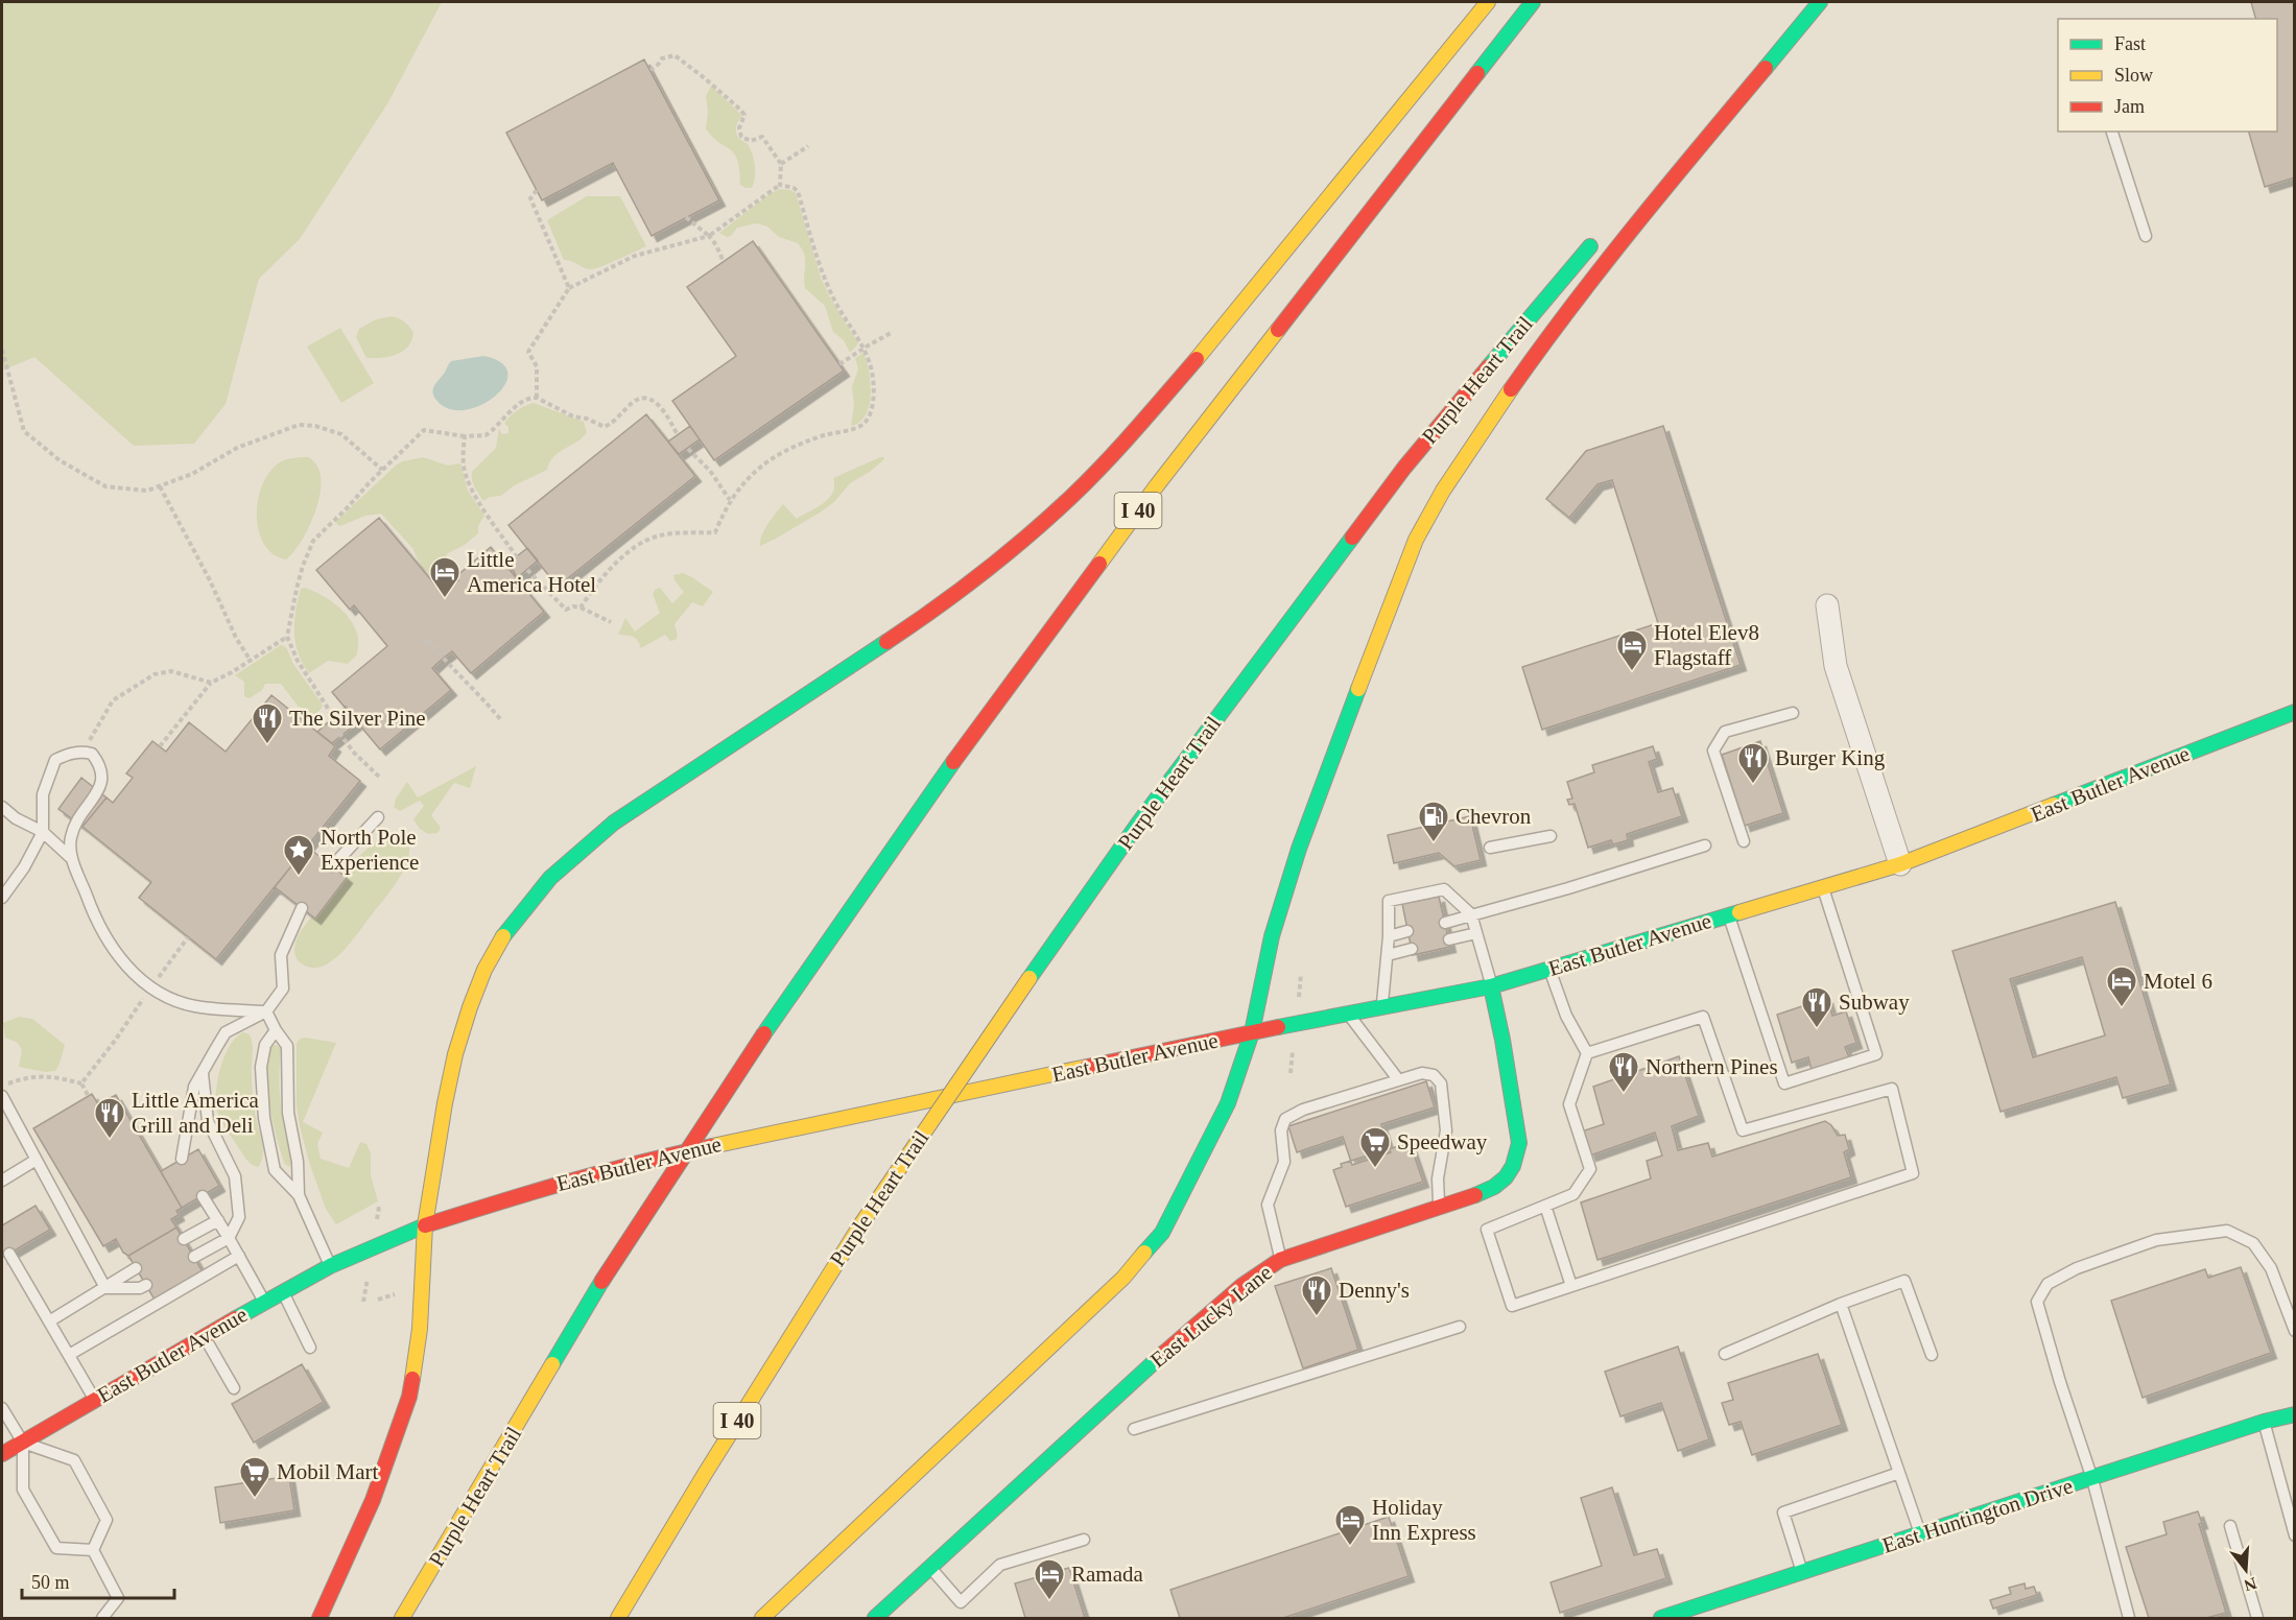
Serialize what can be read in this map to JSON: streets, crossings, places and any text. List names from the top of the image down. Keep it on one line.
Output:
{"streets":{"main road":["Purple Heart Trail","I 40","East Butler Avenue","East Lucky Lane","East Huntington Drive"]},"crossings":[["East Butler Avenue","East Lucky Lane"]],"places":{"hotel":["Little America Hotel","Hotel Elev8 Flagstaff","Motel 6","Holiday Inn Express","Ramada"],"restaurant":["The Silver Pine","Burger King","Subway","Northern Pines","Little America Grill and Deli","Denny's"],"fuel station":["Chevron"],"place":["North Pole Experience"],"supermarket":["Speedway","Mobil Mart"]},"legend":["Fast","Slow","Jam"],"scale_bar":"50 m","north":"bottom"}
